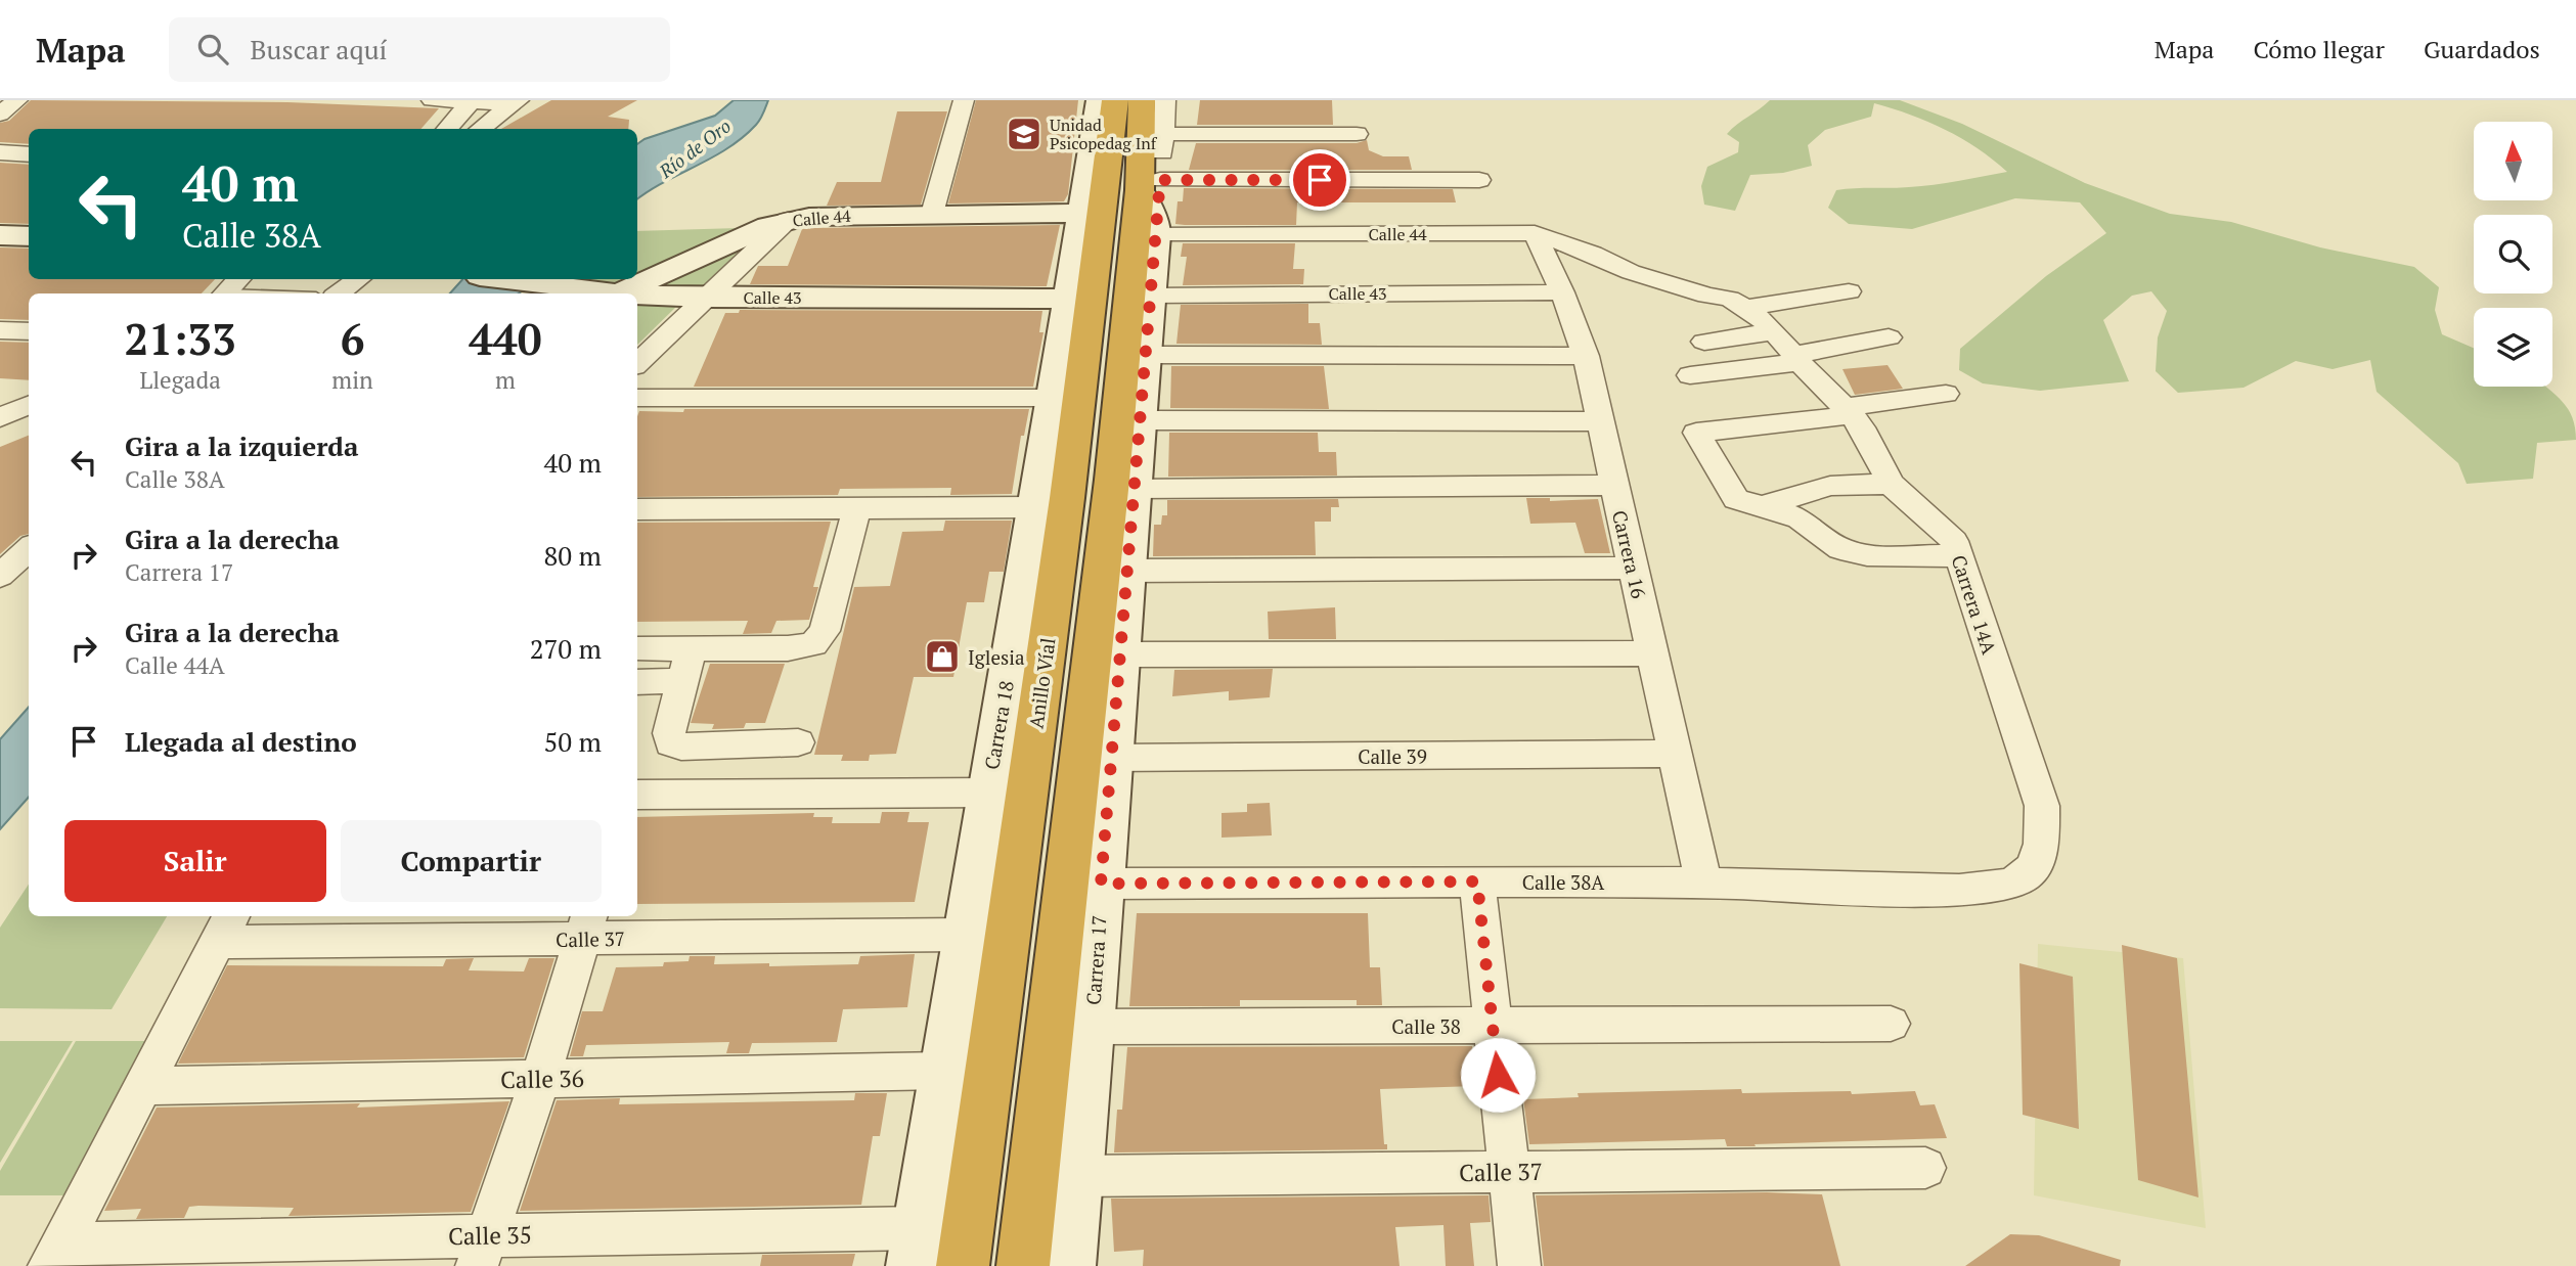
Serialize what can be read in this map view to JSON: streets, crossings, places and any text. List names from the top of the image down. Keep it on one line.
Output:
{"streets":{"highway":["Anillo Víal"],"street":["Calle 44","Calle 43","Carrera 16","Carrera 14A","Carrera 18","Calle 39","Calle 38A","Calle 37","Carrera 17","Calle 38","Calle 36","Calle 35"]},"crossings":[["Calle 44","Calle 43"],["Calle 44","Carrera 16"],["Calle 44","Carrera 14A"],["Calle 44","Carrera 18"],["Calle 44","Carrera 17"],["Calle 43","Carrera 16"],["Calle 43","Carrera 18"],["Calle 43","Carrera 17"],["Carrera 16","Calle 39"],["Carrera 16","Calle 38A"],["Carrera 14A","Calle 38A"],["Carrera 18","Calle 37"],["Carrera 18","Calle 36"],["Carrera 18","Calle 35"],["Calle 39","Carrera 17"],["Calle 38A","Carrera 17"],["Calle 37","Carrera 17"],["Carrera 17","Calle 38"]],"water":["Río de Oro"],"places":{"school or university":["Unidad Psicopedag Inf"],"shop":["Iglesia"]},"north":"top","page":{"header":"Mapa","search":"Buscar aquí","nav":["Mapa","Cómo llegar","Guardados"],"turn":["40 m","Calle 38A"],"eta":["21:33","Llegada","6","min","440","m"],"list":[{"name":"Gira a la izquierda","note":"Calle 38A","value":"40 m"},{"name":"Gira a la derecha","note":"Carrera 17","value":"80 m"},{"name":"Gira a la derecha","note":"Calle 44A","value":"270 m"},{"name":"Llegada al destino","value":"50 m"}],"buttons":["Salir","Compartir"]}}
